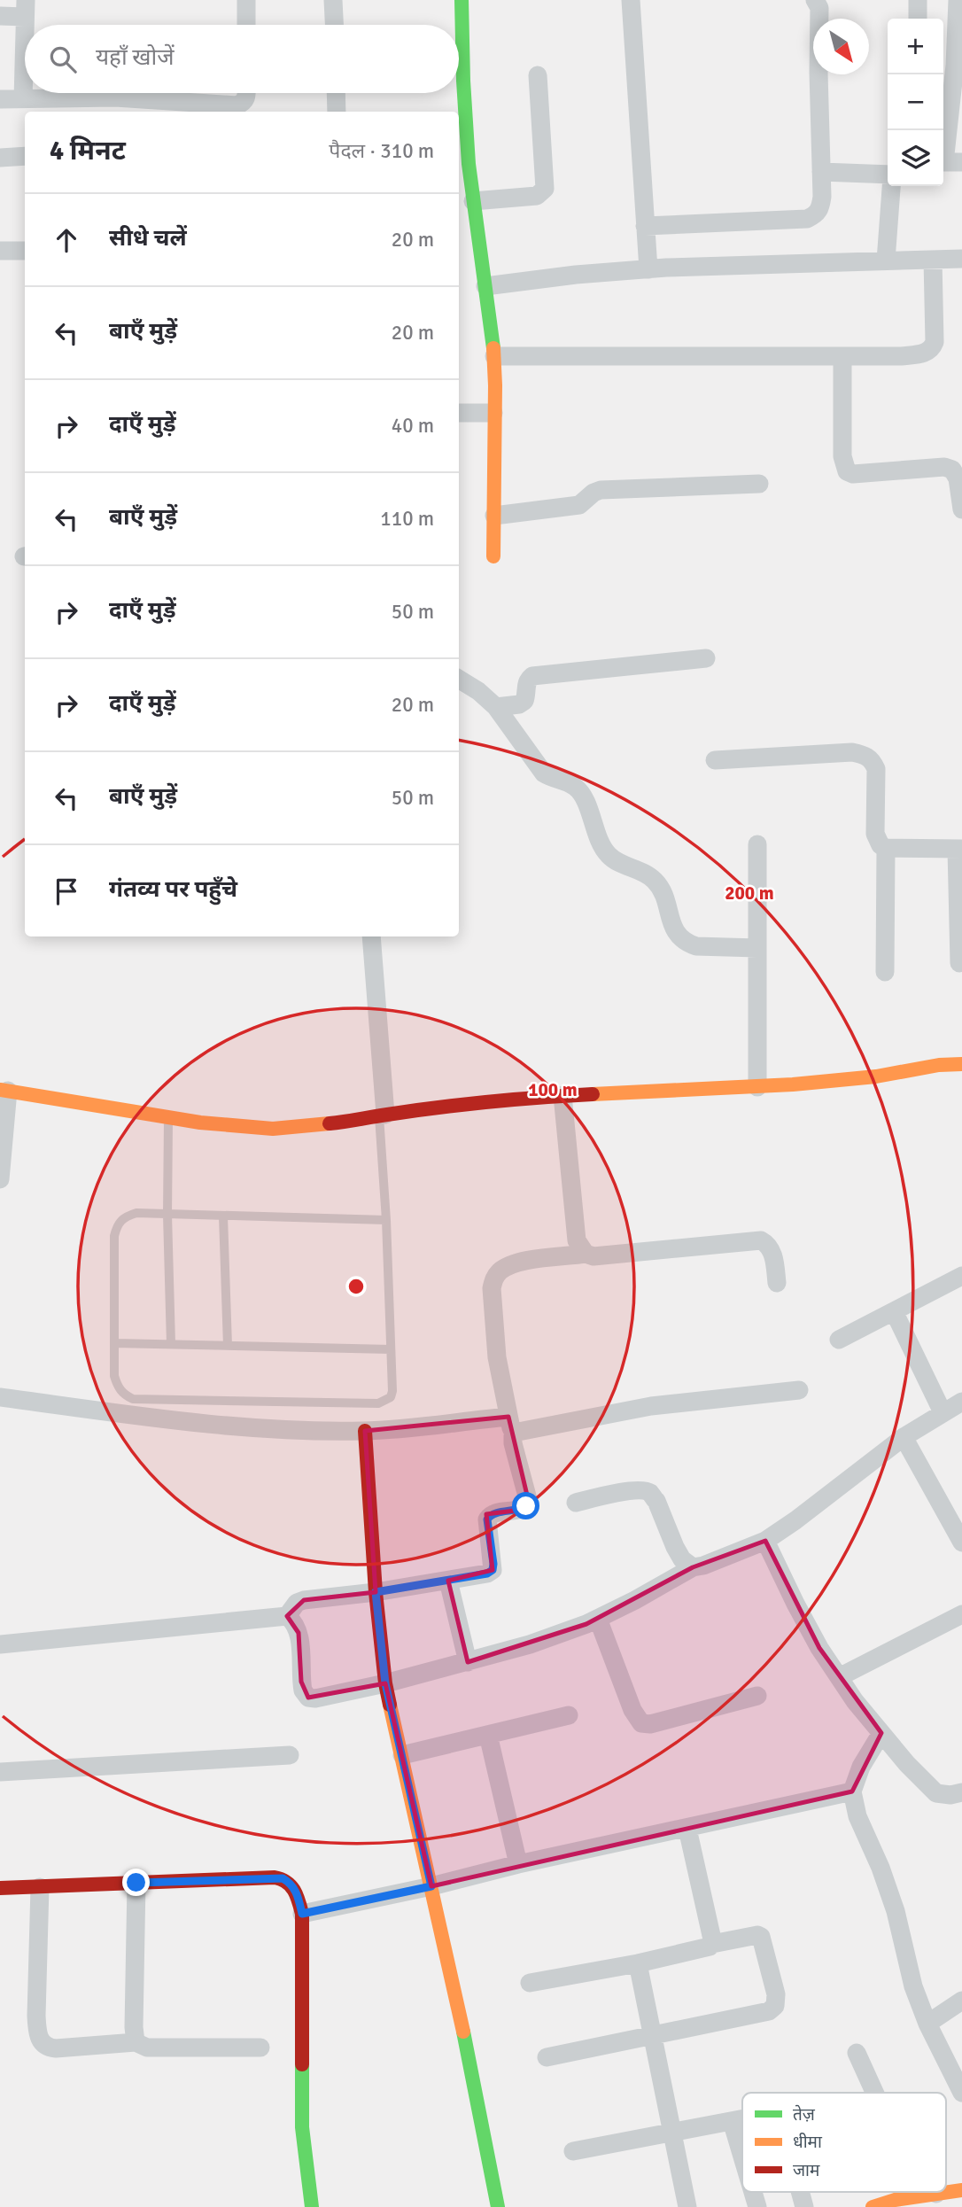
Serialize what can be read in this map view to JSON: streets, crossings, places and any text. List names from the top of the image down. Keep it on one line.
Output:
{"legend":["तेज़","धीमा","जाम"],"north":"bottom right","page":{"map_buttons":["+","−"],"search":"यहाँ खोजें","heading":["4 मिनट","पैदल · 310 m"],"list":[["सीधे चलें","20 m"],["बाएँ मुड़ें","20 m"],["दाएँ मुड़ें","40 m"],["बाएँ मुड़ें","110 m"],["दाएँ मुड़ें","50 m"],["दाएँ मुड़ें","20 m"],["बाएँ मुड़ें","50 m"],"गंतव्य पर पहुँचे"]},"rings":["200 m","100 m"]}
